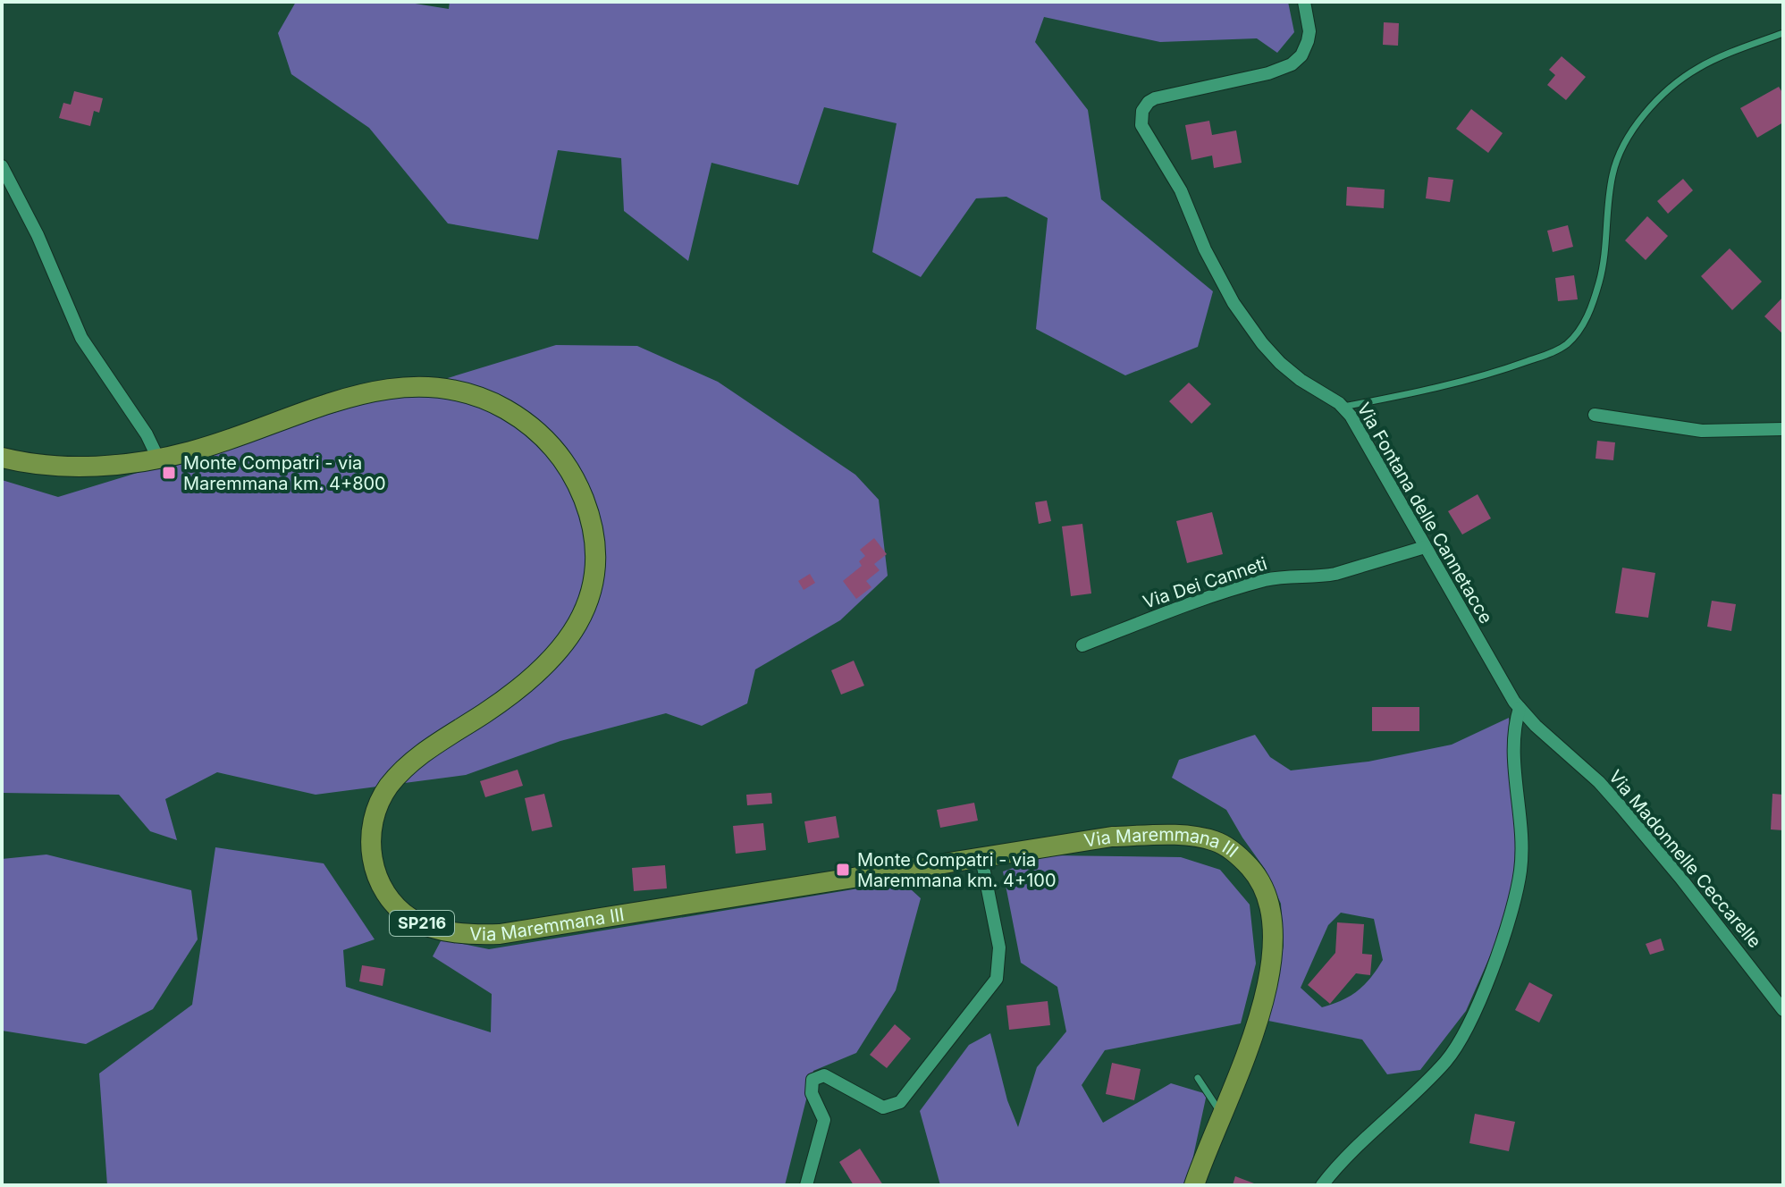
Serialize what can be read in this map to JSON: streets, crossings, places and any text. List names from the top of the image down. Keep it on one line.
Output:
{"streets":{"main road":["Via Maremmana III","SP216"],"street":["Via Fontana delle Cannetacce","Via Dei Canneti","Via Madonnelle Ceccarelle"]},"crossings":[["Via Fontana delle Cannetacce","Via Dei Canneti"],["Via Fontana delle Cannetacce","Via Madonnelle Ceccarelle"]],"places":{"transit":["Monte Compatri - via Maremmana km. 4+800","Monte Compatri - via Maremmana km. 4+100"]}}
